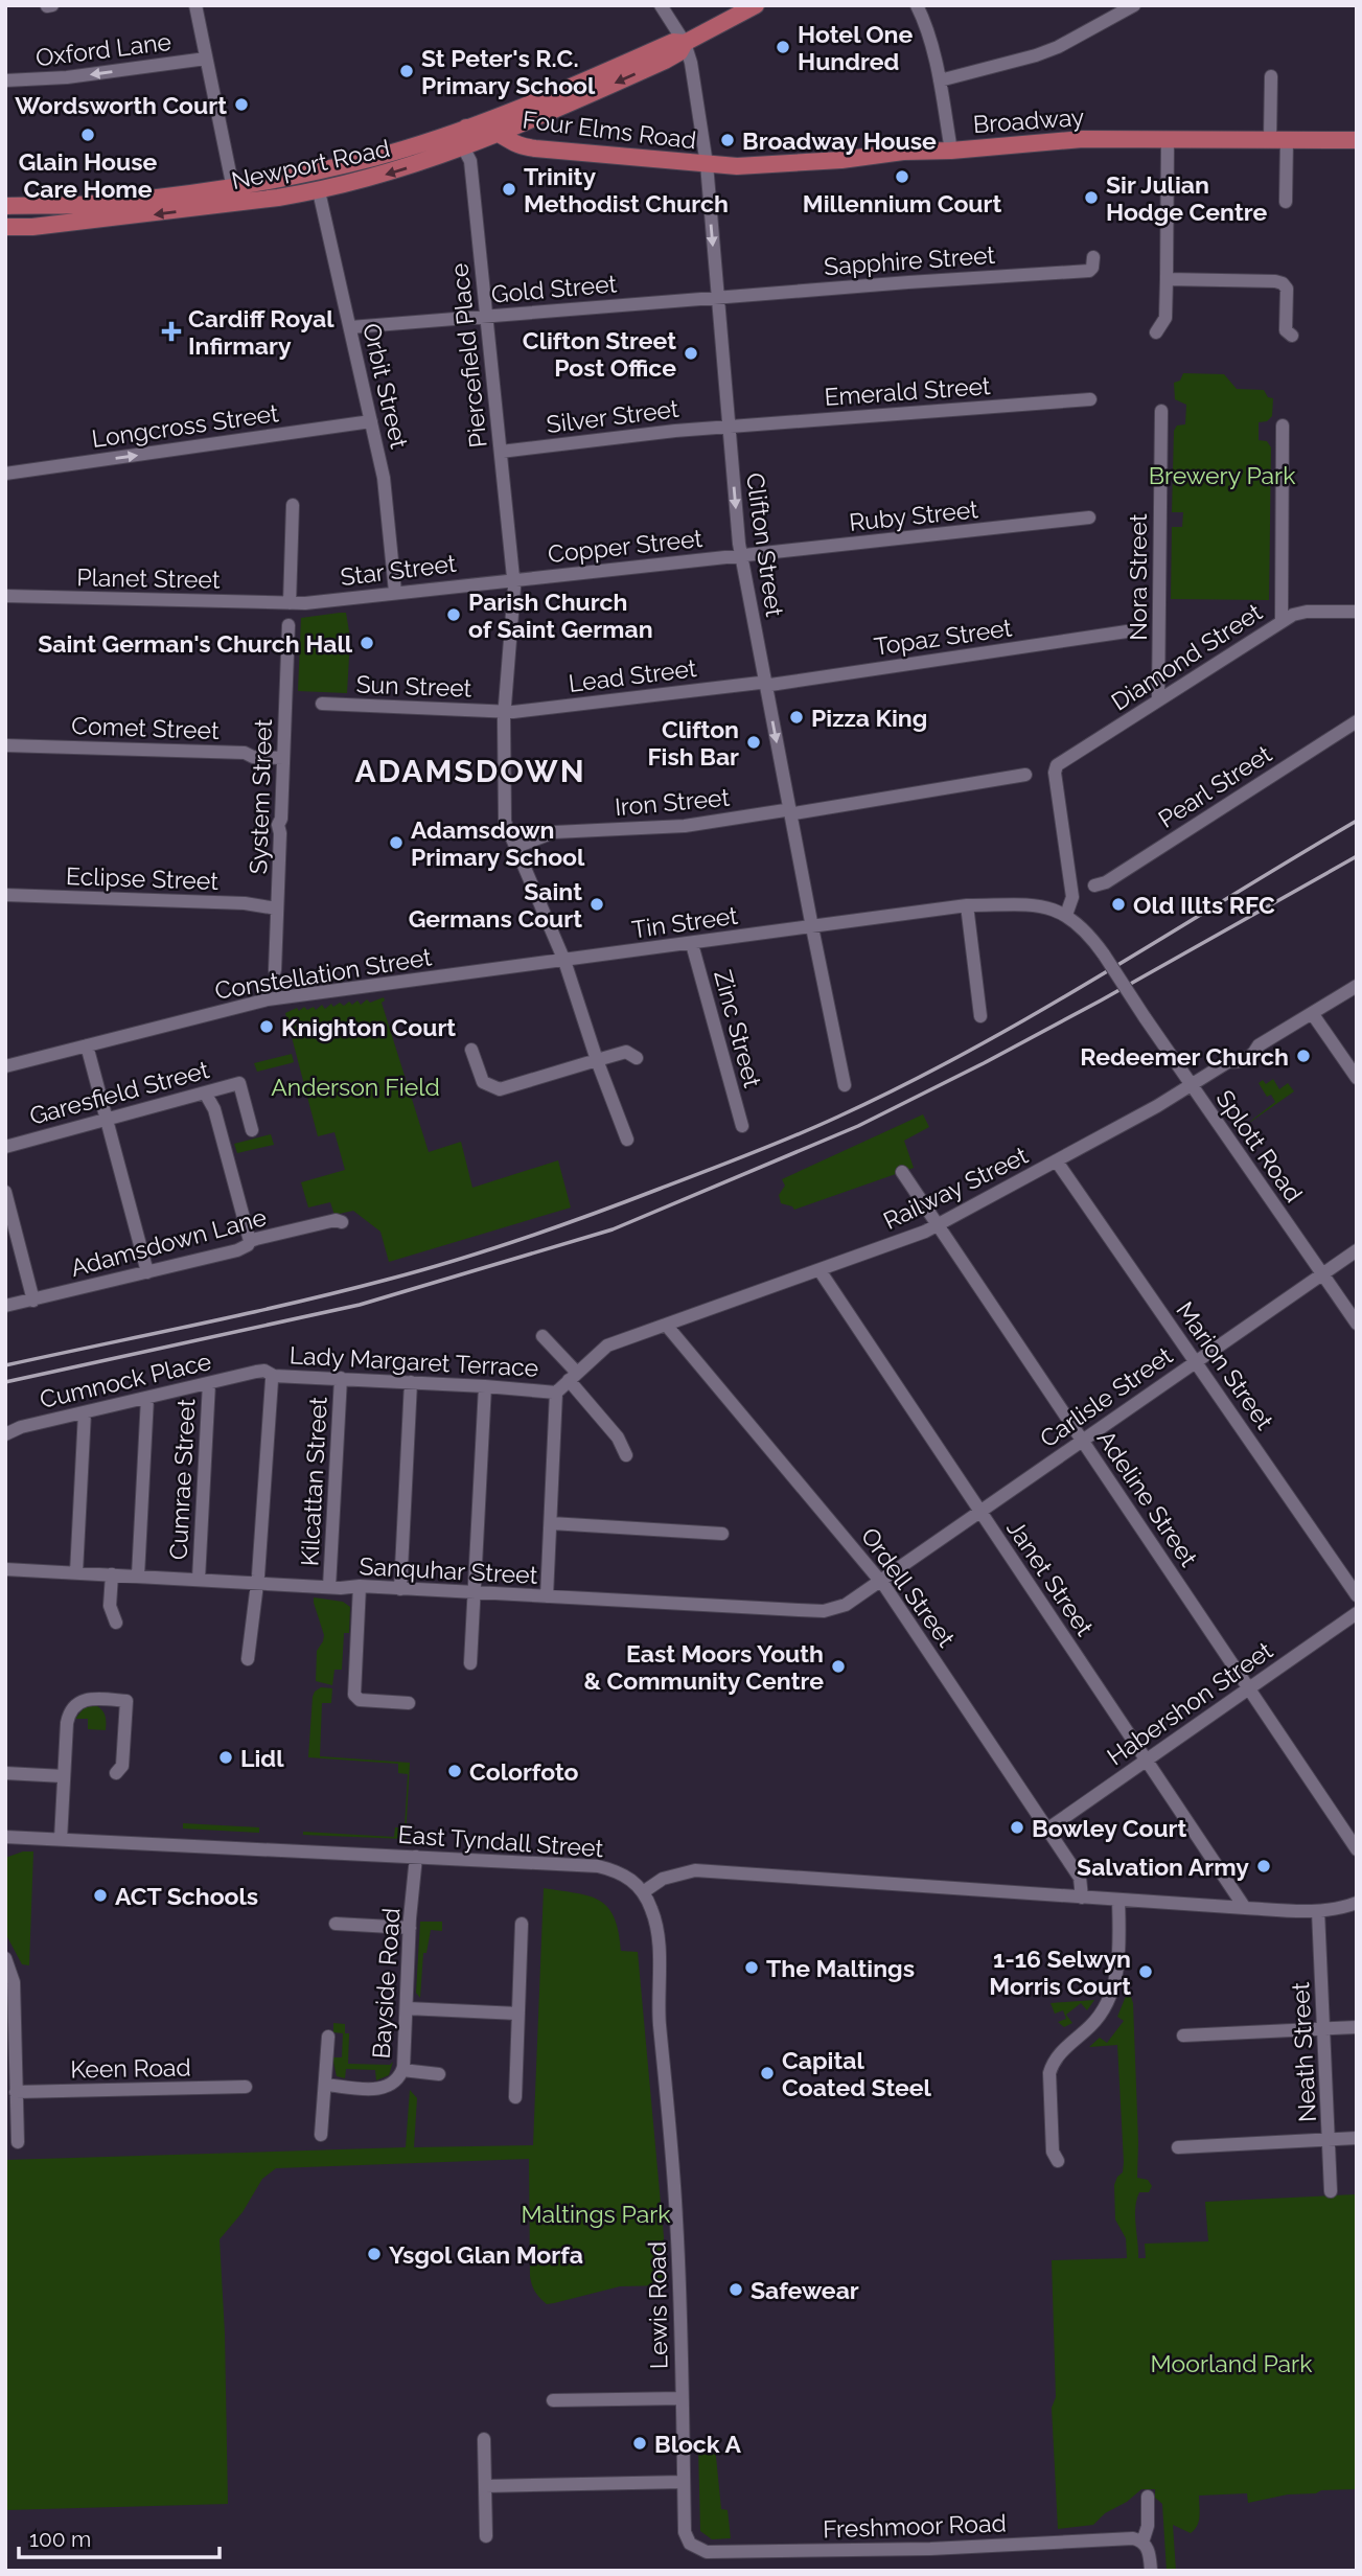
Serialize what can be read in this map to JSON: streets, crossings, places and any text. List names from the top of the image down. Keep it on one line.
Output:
{"streets":{"main road":["Broadway","Four Elms Road","Newport Road"],"street":["Oxford Lane","Sapphire Street","Gold Street","Piercefield Place","Orbit Street","Emerald Street","Silver Street","Longcross Street","Ruby Street","Clifton Street","Copper Street","Star Street","Nora Street","Planet Street","Topaz Street","Diamond Street","Lead Street","Sun Street","Comet Street","Pearl Street","System Street","Iron Street","Eclipse Street","Tin Street","Constellation Street","Zinc Street","Garesfield Street","Splott Road","Railway Street","Adamsdown Lane","Lady Margaret Terrace","Marion Street","Cumnock Place","Carlisle Street","Cumrae Street","Kilcattan Street","Adeline Street","Sanquhar Street","Janet Street","Ordell Street","Habershon Street","East Tyndall Street","Bayside Road","Neath Street","Keen Road","Lewis Road","Freshmoor Road"]},"crossings":[["Broadway","Four Elms Road"],["Broadway","Clifton Street"],["Four Elms Road","Newport Road"],["Four Elms Road","Piercefield Place"],["Four Elms Road","Clifton Street"],["Newport Road","Piercefield Place"],["Newport Road","Orbit Street"],["Newport Road","Clifton Street"],["Sapphire Street","Gold Street"],["Sapphire Street","Clifton Street"],["Gold Street","Piercefield Place"],["Gold Street","Orbit Street"],["Gold Street","Clifton Street"],["Piercefield Place","Silver Street"],["Piercefield Place","Copper Street"],["Piercefield Place","Star Street"],["Piercefield Place","Lead Street"],["Piercefield Place","Sun Street"],["Piercefield Place","Iron Street"],["Piercefield Place","Tin Street"],["Piercefield Place","Constellation Street"],["Orbit Street","Longcross Street"],["Orbit Street","Star Street"],["Emerald Street","Silver Street"],["Emerald Street","Clifton Street"],["Silver Street","Clifton Street"],["Ruby Street","Clifton Street"],["Ruby Street","Copper Street"],["Clifton Street","Copper Street"],["Clifton Street","Topaz Street"],["Clifton Street","Lead Street"],["Clifton Street","Iron Street"],["Clifton Street","Tin Street"],["Copper Street","Star Street"],["Star Street","Planet Street"],["Nora Street","Diamond Street"],["Topaz Street","Lead Street"],["Diamond Street","Tin Street"],["Diamond Street","Splott Road"],["Lead Street","Sun Street"],["Comet Street","System Street"],["System Street","Eclipse Street"],["Tin Street","Constellation Street"],["Tin Street","Zinc Street"],["Tin Street","Splott Road"],["Splott Road","Railway Street"],["Splott Road","Carlisle Street"],["Railway Street","Lady Margaret Terrace"],["Railway Street","Marion Street"],["Railway Street","Adeline Street"],["Railway Street","Janet Street"],["Railway Street","Ordell Street"],["Lady Margaret Terrace","Cumnock Place"],["Lady Margaret Terrace","Kilcattan Street"],["Marion Street","Carlisle Street"],["Cumnock Place","Cumrae Street"],["Carlisle Street","Adeline Street"],["Carlisle Street","Sanquhar Street"],["Carlisle Street","Janet Street"],["Carlisle Street","Ordell Street"],["Cumrae Street","Sanquhar Street"],["Kilcattan Street","Sanquhar Street"],["Adeline Street","Habershon Street"],["Sanquhar Street","Ordell Street"],["Janet Street","Habershon Street"],["Ordell Street","Habershon Street"],["East Tyndall Street","Bayside Road"],["East Tyndall Street","Lewis Road"],["Lewis Road","Freshmoor Road"]],"one_way":["Oxford Lane","Longcross Street","Clifton Street"],"districts":["ADAMSDOWN"],"parks":["Brewery Park","Anderson Field","Maltings Park","Moorland Park"],"places":{"other":["Hotel One Hundred","St Peter's R.C. Primary School","Wordsworth Court","Glain House Care Home","Broadway House","Millennium Court","Trinity Methodist Church","Sir Julian Hodge Centre","Clifton Street Post Office","Parish Church of Saint German","Saint German's Church Hall","Pizza King","Clifton Fish Bar","Adamsdown Primary School","Saint Germans Court","Old Illts RFC","Knighton Court","Redeemer Church","East Moors Youth & Community Centre","Lidl","Colorfoto","Bowley Court","Salvation Army","ACT Schools","The Maltings","1-16 Selwyn Morris Court","Capital Coated Steel","Ysgol Glan Morfa","Safewear","Block A"],"health":["Cardiff Royal Infirmary"]},"scale_bar":"100 m"}
